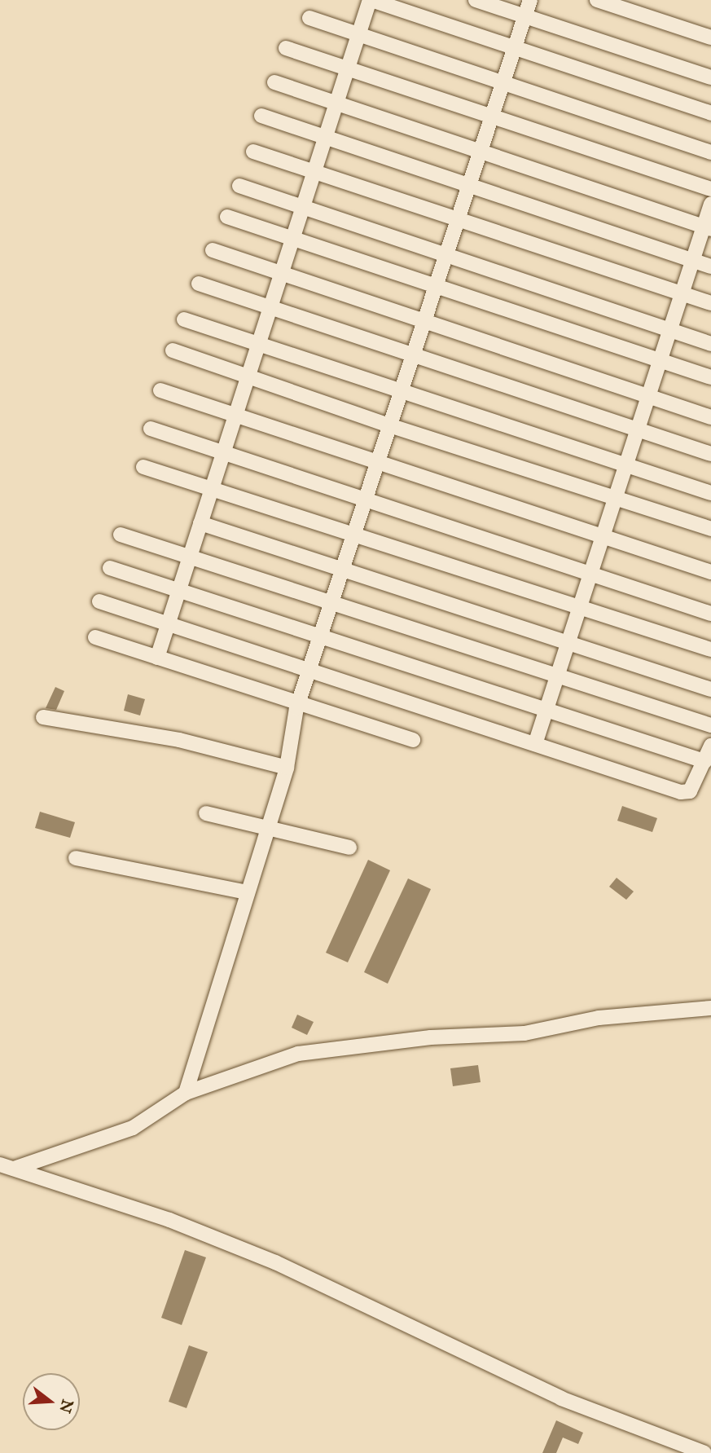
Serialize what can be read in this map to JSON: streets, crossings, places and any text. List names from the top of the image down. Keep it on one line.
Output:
{"north":"right"}
